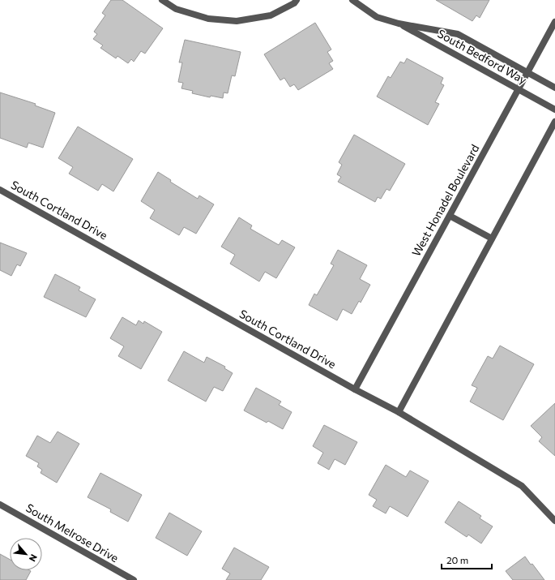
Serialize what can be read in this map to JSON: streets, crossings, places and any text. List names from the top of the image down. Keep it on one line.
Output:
{"streets":{"street":["South Bedford Way","West Honadel Boulevard","South Cortland Drive","South Melrose Drive"]},"crossings":[["South Bedford Way","West Honadel Boulevard"],["West Honadel Boulevard","South Cortland Drive"]],"scale_bar":"20 m","north":"bottom right"}
